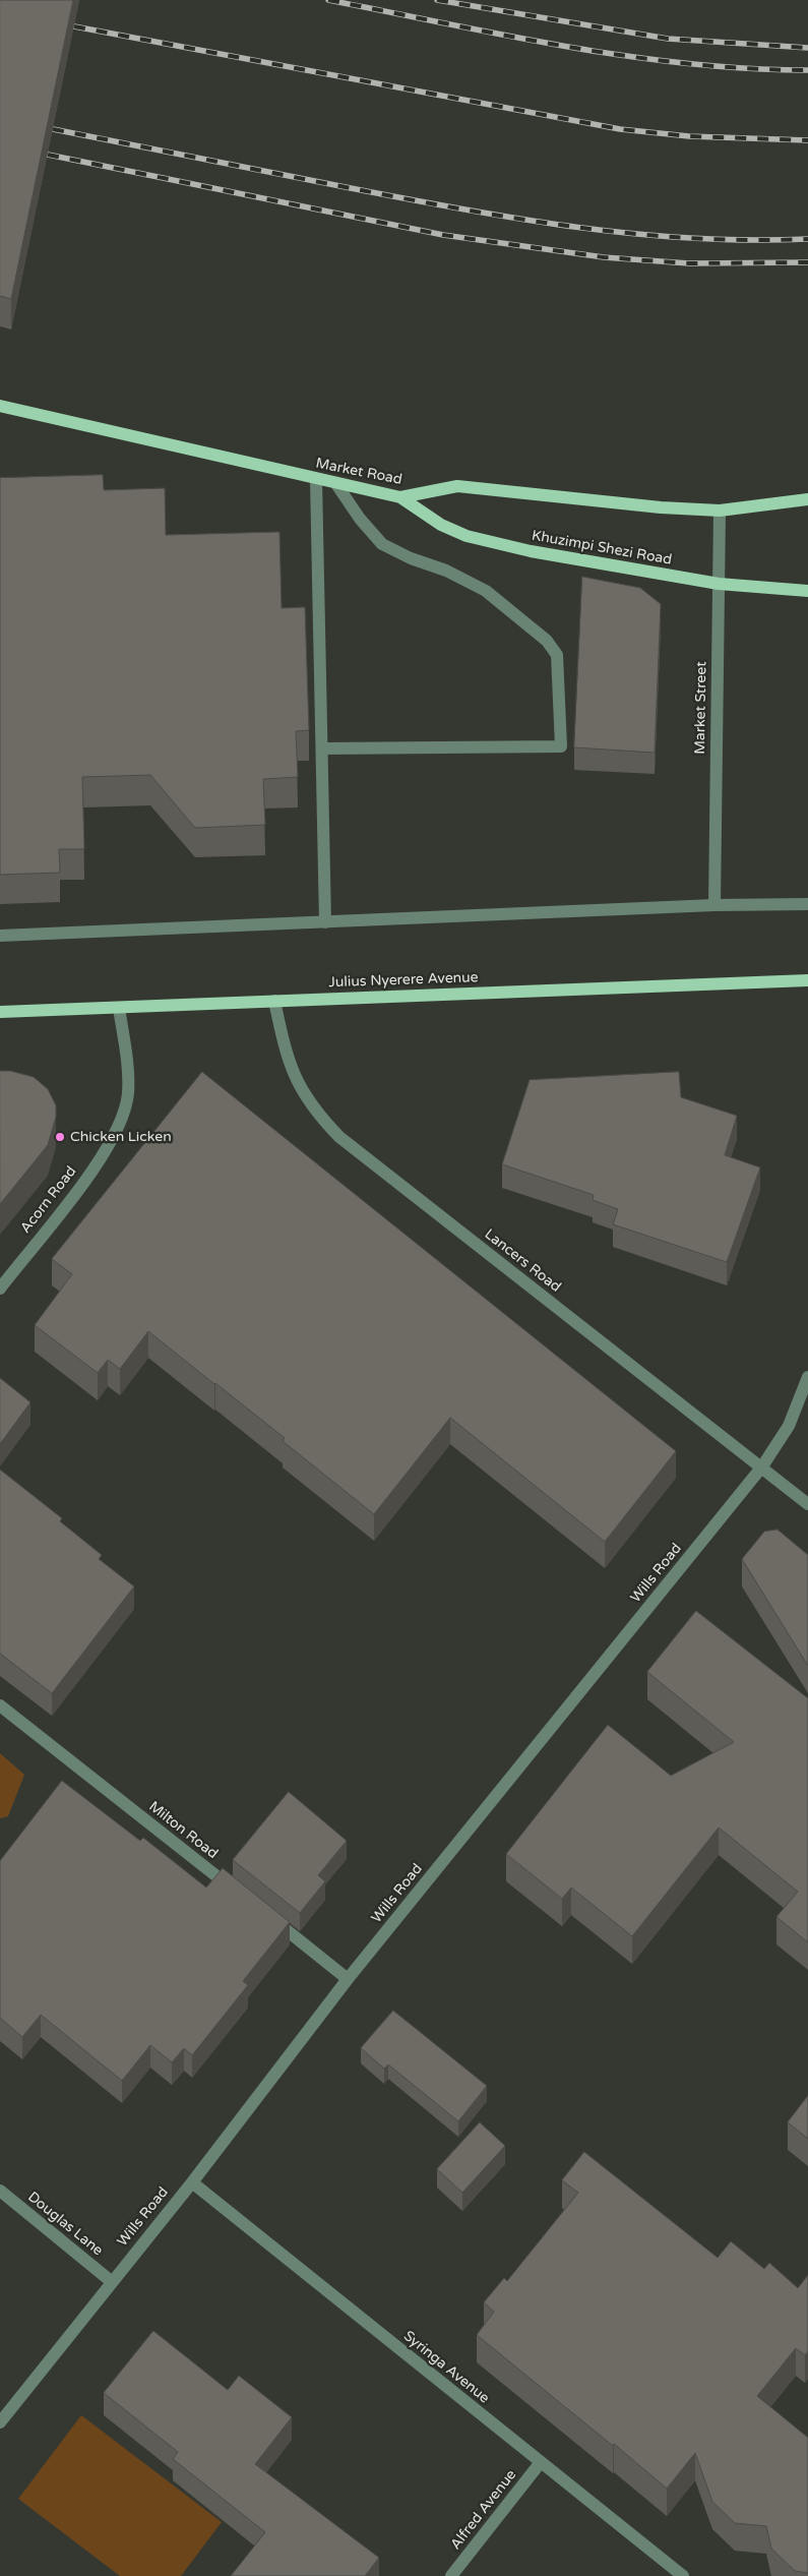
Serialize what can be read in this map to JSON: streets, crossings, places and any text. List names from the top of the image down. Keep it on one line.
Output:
{"streets":{"main road":["Market Road","Khuzimpi Shezi Road","Julius Nyerere Avenue"],"street":["Market Street","Acorn Road","Lancers Road","Wills Road","Milton Road","Douglas Lane","Syringa Avenue","Alfred Avenue"]},"crossings":[["Market Road","Khuzimpi Shezi Road"],["Market Road","Market Street"],["Khuzimpi Shezi Road","Market Street"],["Julius Nyerere Avenue","Acorn Road"],["Julius Nyerere Avenue","Lancers Road"],["Lancers Road","Wills Road"],["Wills Road","Douglas Lane"],["Wills Road","Syringa Avenue"],["Syringa Avenue","Alfred Avenue"]],"places":["Chicken Licken"]}
